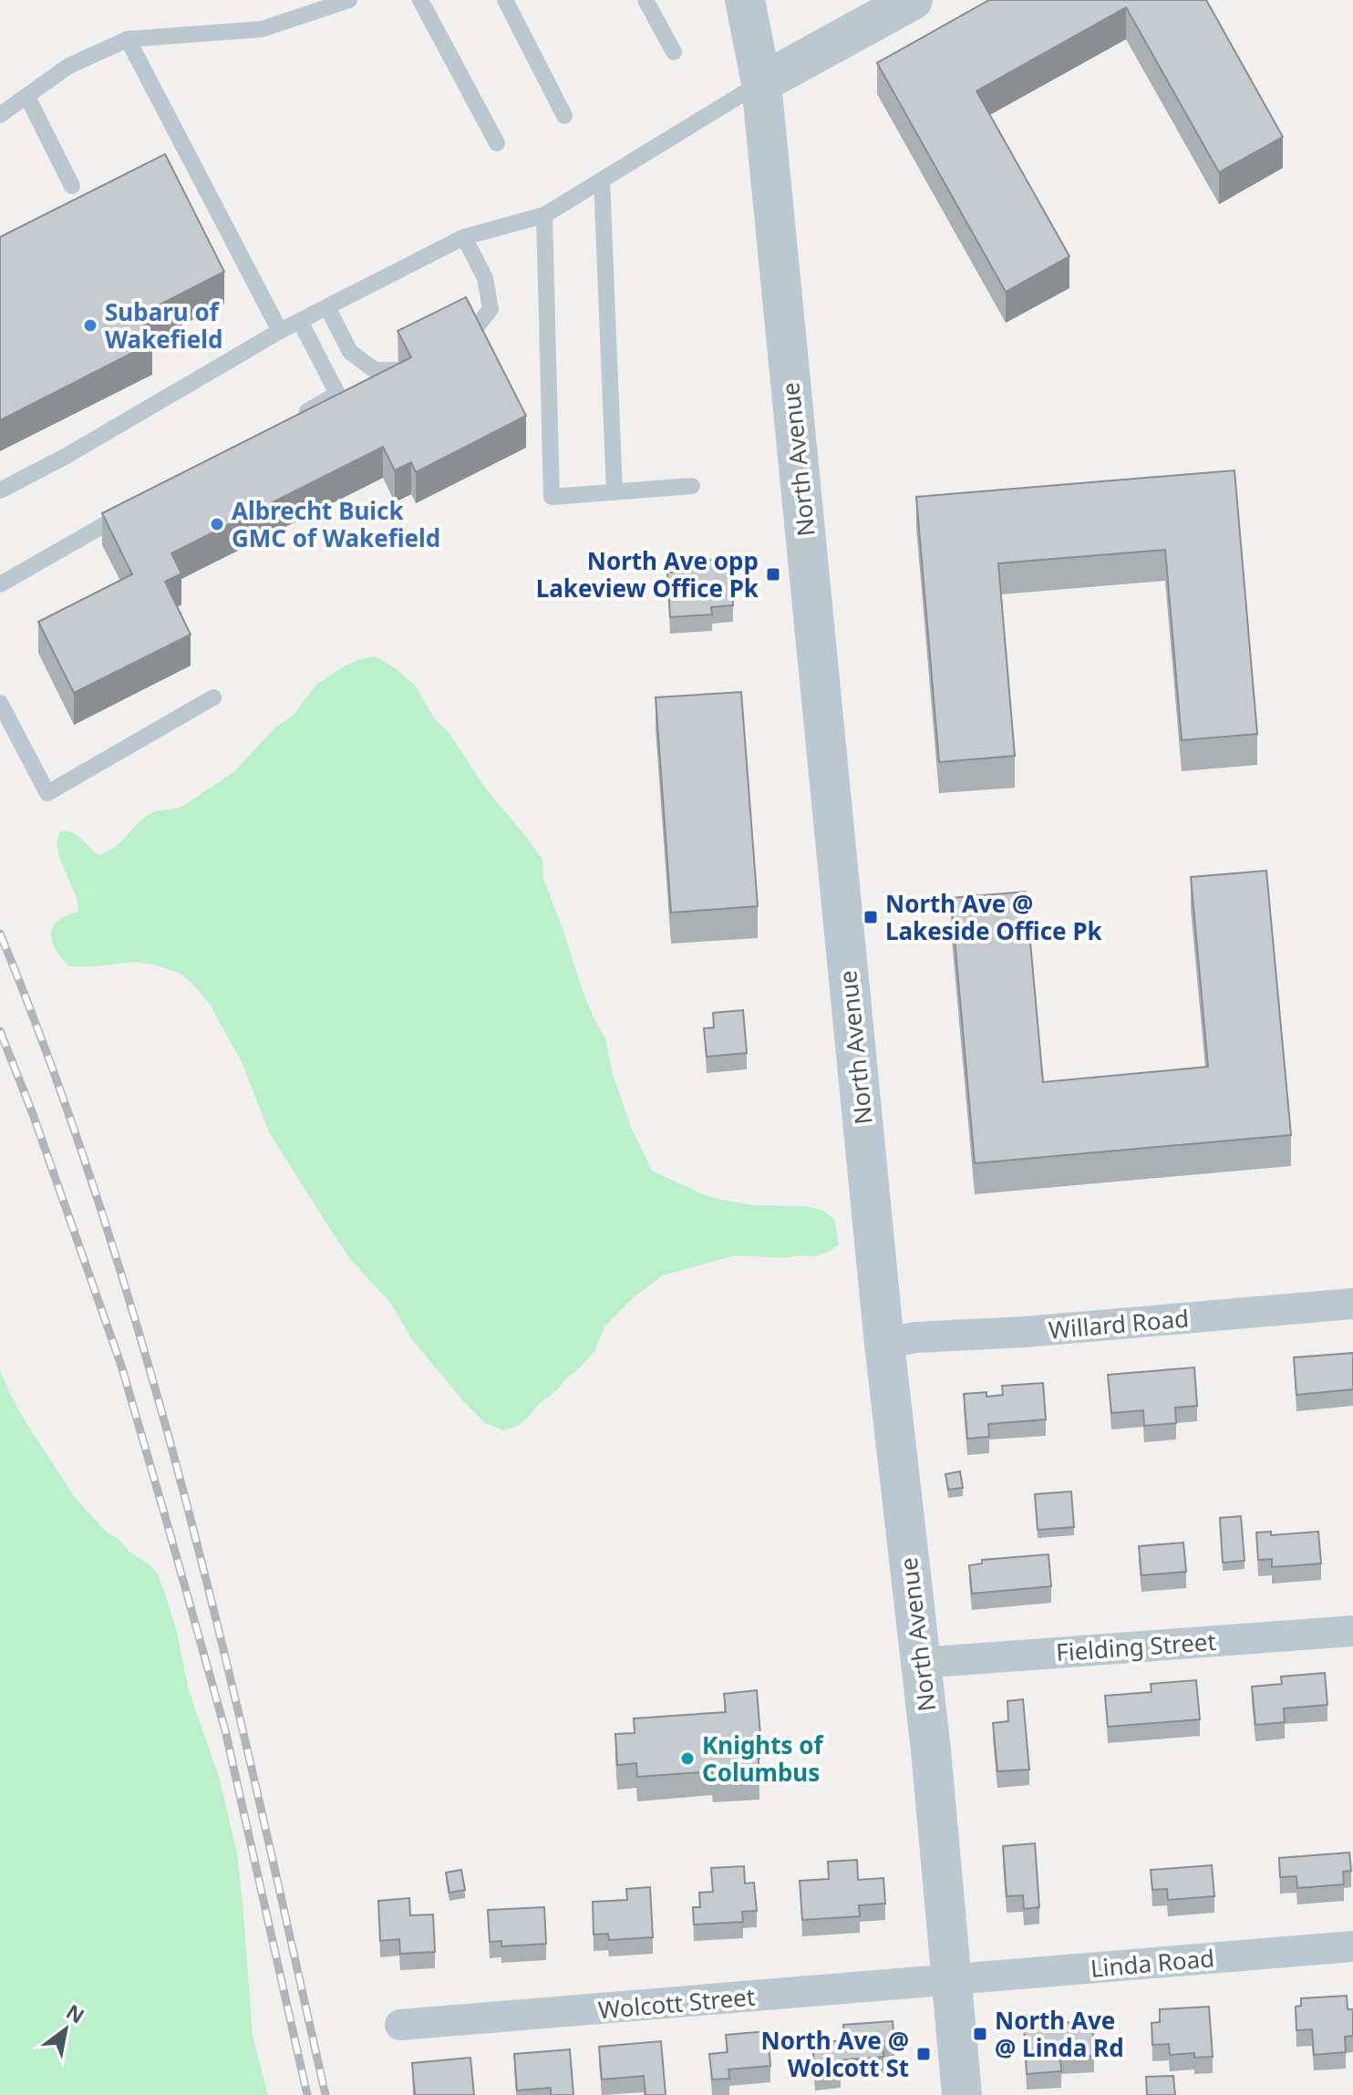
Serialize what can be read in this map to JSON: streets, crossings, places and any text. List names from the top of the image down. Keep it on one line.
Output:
{"streets":{"street":["North Avenue","Willard Road","Fielding Street","Linda Road","Wolcott Street"]},"crossings":[["North Avenue","Willard Road"],["North Avenue","Fielding Street"],["North Avenue","Linda Road"],["North Avenue","Wolcott Street"],["Linda Road","Wolcott Street"]],"places":{"other":["Subaru of Wakefield","Albrecht Buick GMC of Wakefield","Knights of Columbus"],"transit":["North Ave opp Lakeview Office Pk","North Ave @ Lakeside Office Pk","North Ave @ Linda Rd","North Ave @ Wolcott St"]},"north":"top right"}
